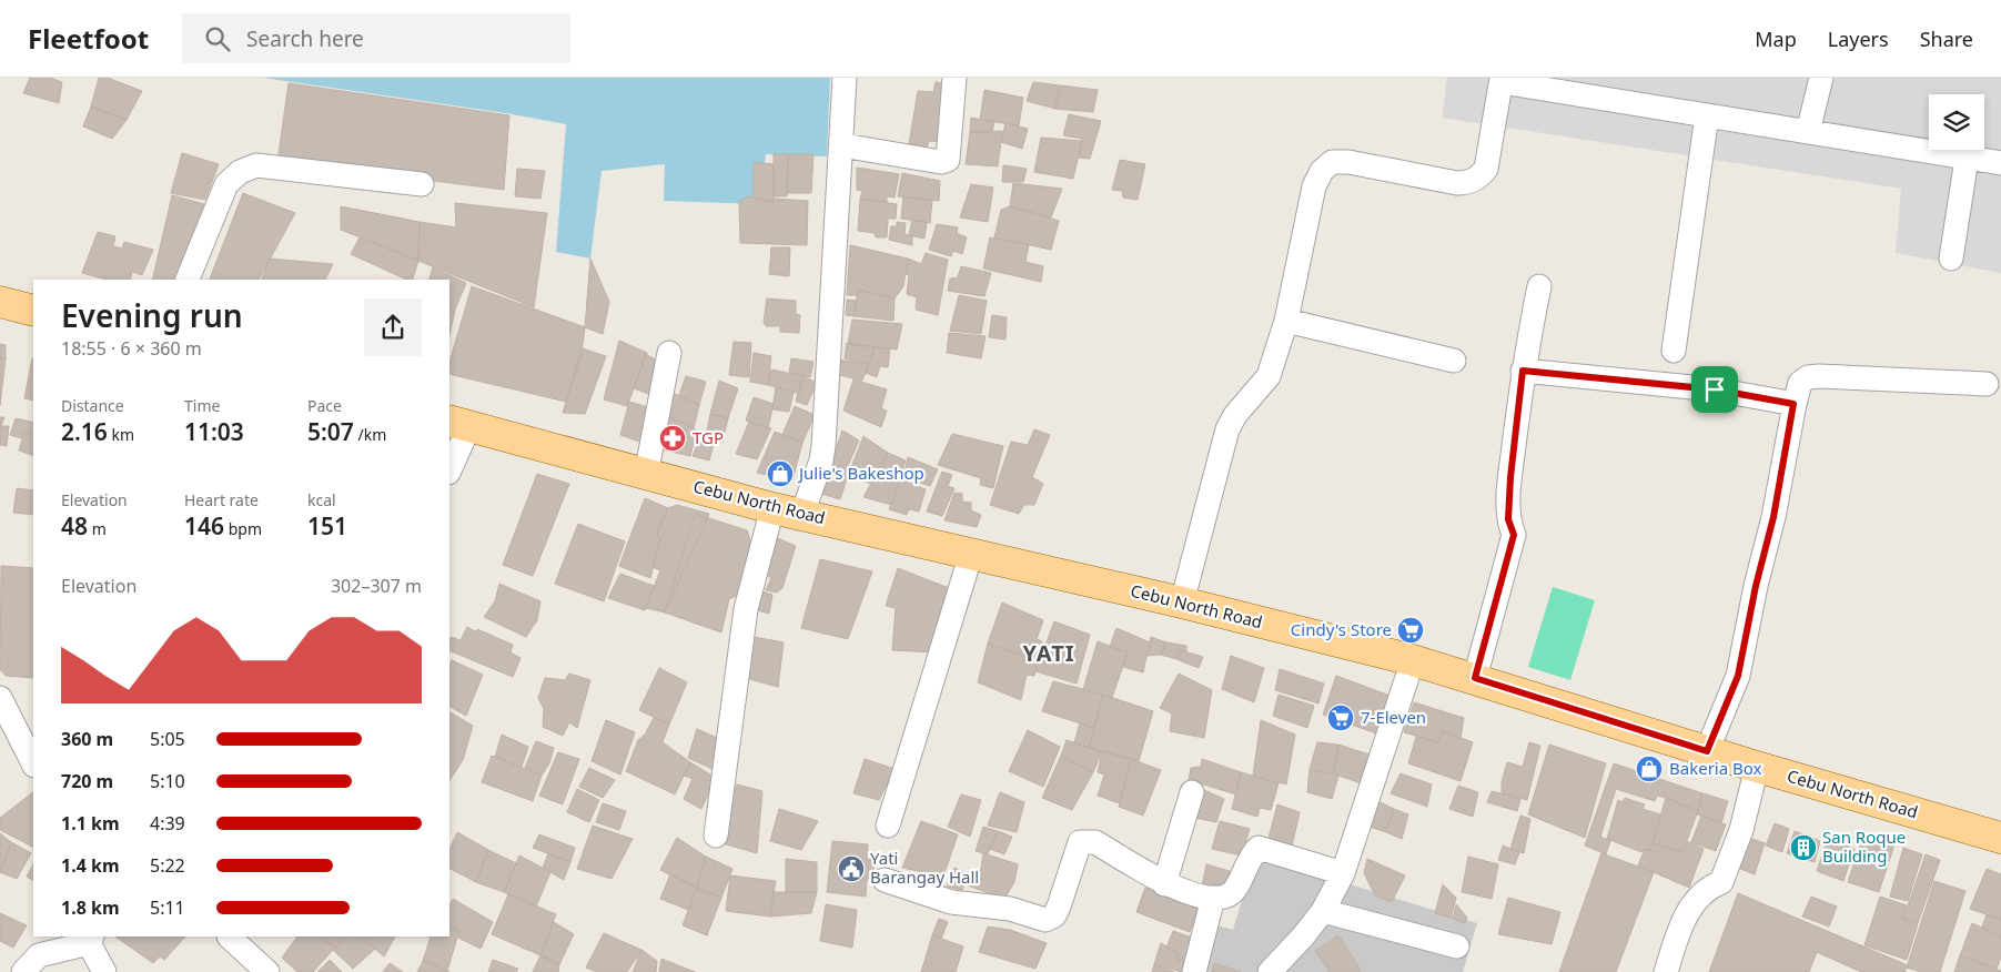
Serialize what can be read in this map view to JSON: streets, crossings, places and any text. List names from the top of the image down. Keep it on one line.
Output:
{"streets":{"main road":["Cebu North Road"]},"districts":["YATI"],"places":{"pharmacy":["TGP"],"shop":["Julie's Bakeshop","Bakeria Box"],"supermarket":["Cindy's Store","7-Eleven"],"building":["San Roque Building"],"public building":["Yati Barangay Hall"]},"page":{"header":"Fleetfoot","search":"Search here","nav":["Map","Layers","Share"],"heading":["Evening run","18:55 · 6 × 360 m"],"stats":[["Distance","2.16 km"],["Time","11:03"],["Pace","5:07 /km"],["Elevation","48 m"],["Heart rate","146 bpm"],["kcal","151"]],"chart":["Elevation","302–307 m"],"list":[{"name":"360 m","note":"5:05"},{"name":"720 m","note":"5:10"},{"name":"1.1 km","note":"4:39"},{"name":"1.4 km","note":"5:22"},{"name":"1.8 km","note":"5:11"}]}}
